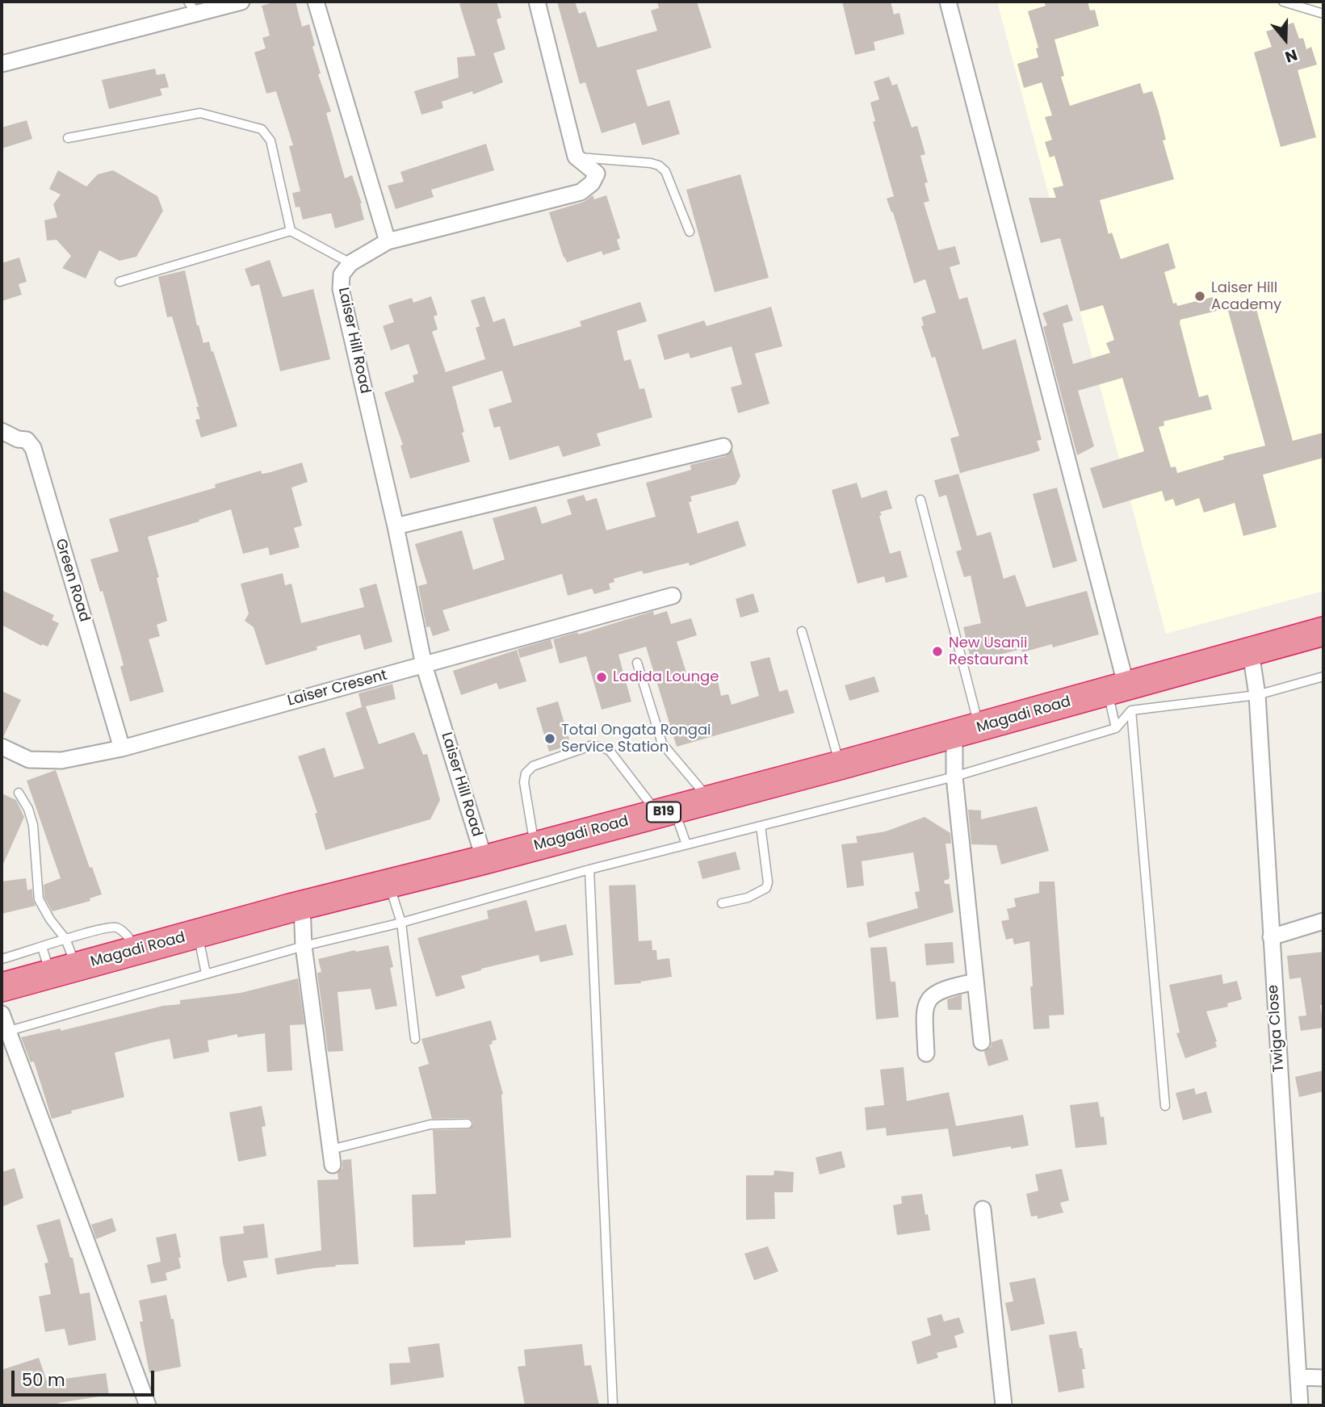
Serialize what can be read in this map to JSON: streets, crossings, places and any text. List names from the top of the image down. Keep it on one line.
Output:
{"streets":{"highway":["Magadi Road","B19"],"street":["Laiser Hill Road","Green Road","Laiser Cresent","Twiga Close"]},"crossings":[["Laiser Hill Road","Laiser Cresent"],["Laiser Hill Road","Magadi Road"],["Green Road","Laiser Cresent"],["Magadi Road","Twiga Close"]],"places":["Laiser Hill Academy","New Usanii Restaurant","Ladida Lounge","Total Ongata Rongai Service Station"],"scale_bar":"50 m","north":"bottom"}
